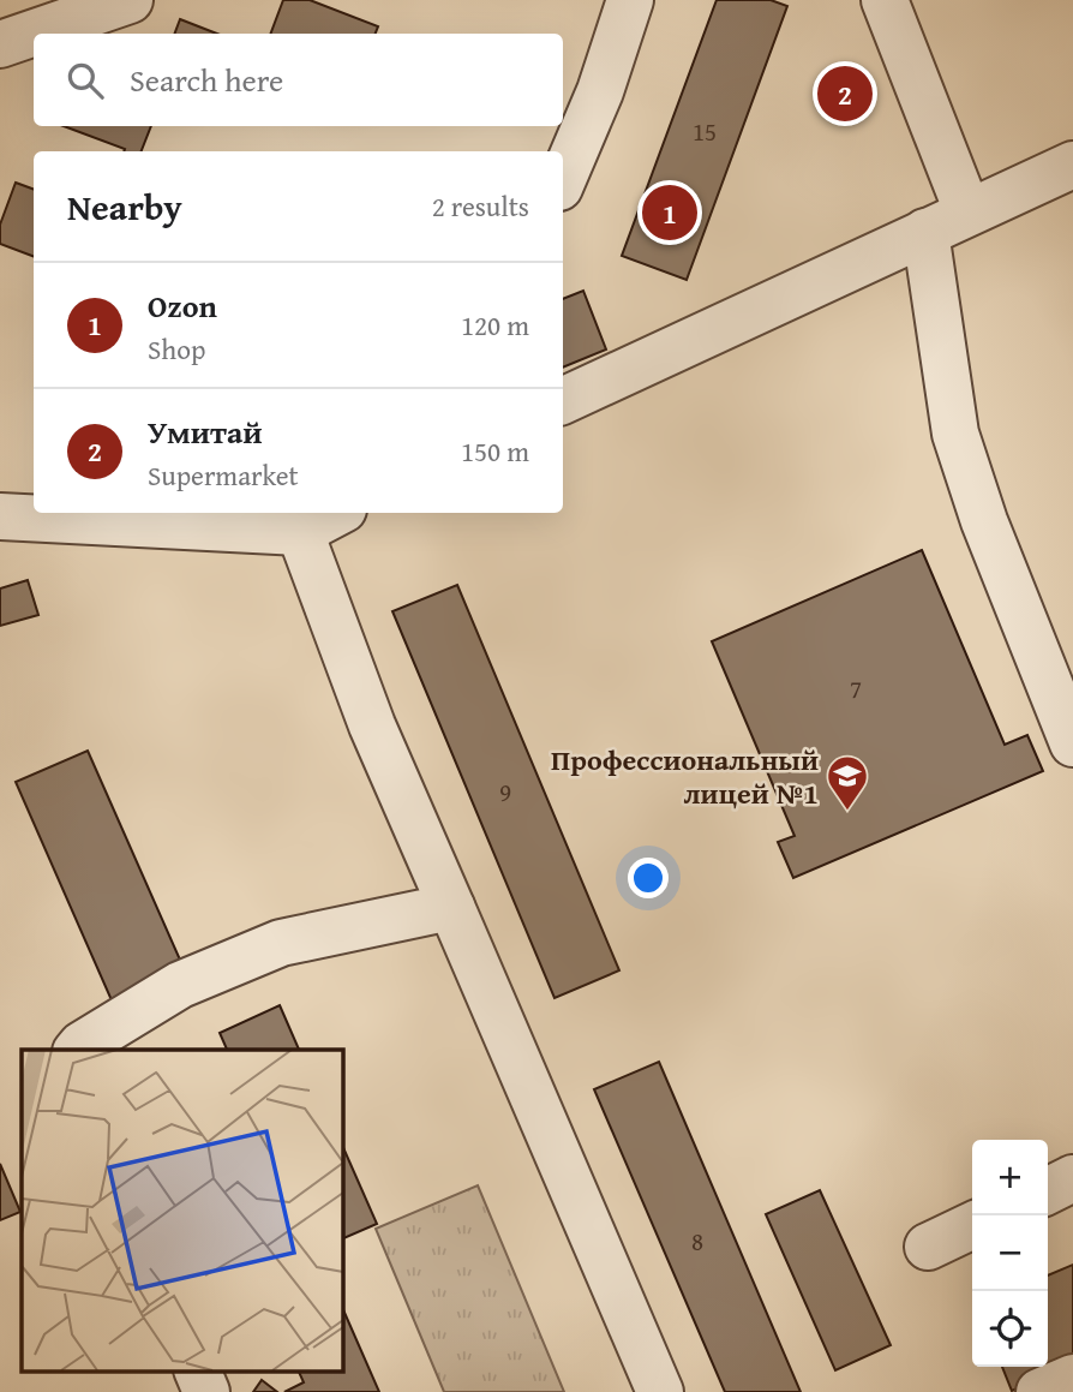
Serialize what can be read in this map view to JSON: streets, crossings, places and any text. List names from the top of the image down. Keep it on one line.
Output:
{"places":{"school or university":["Профессиональный лицей №1"]},"house_numbers":["15","7","9","8"],"page":{"search":"Search here","pins":["2","1"],"heading":["Nearby","2 results"],"list":[{"mark":"1","name":"Ozon","note":"Shop","value":"120 m"},{"mark":"2","name":"Умитай","note":"Supermarket","value":"150 m"}],"map_buttons":["+","−"]}}
